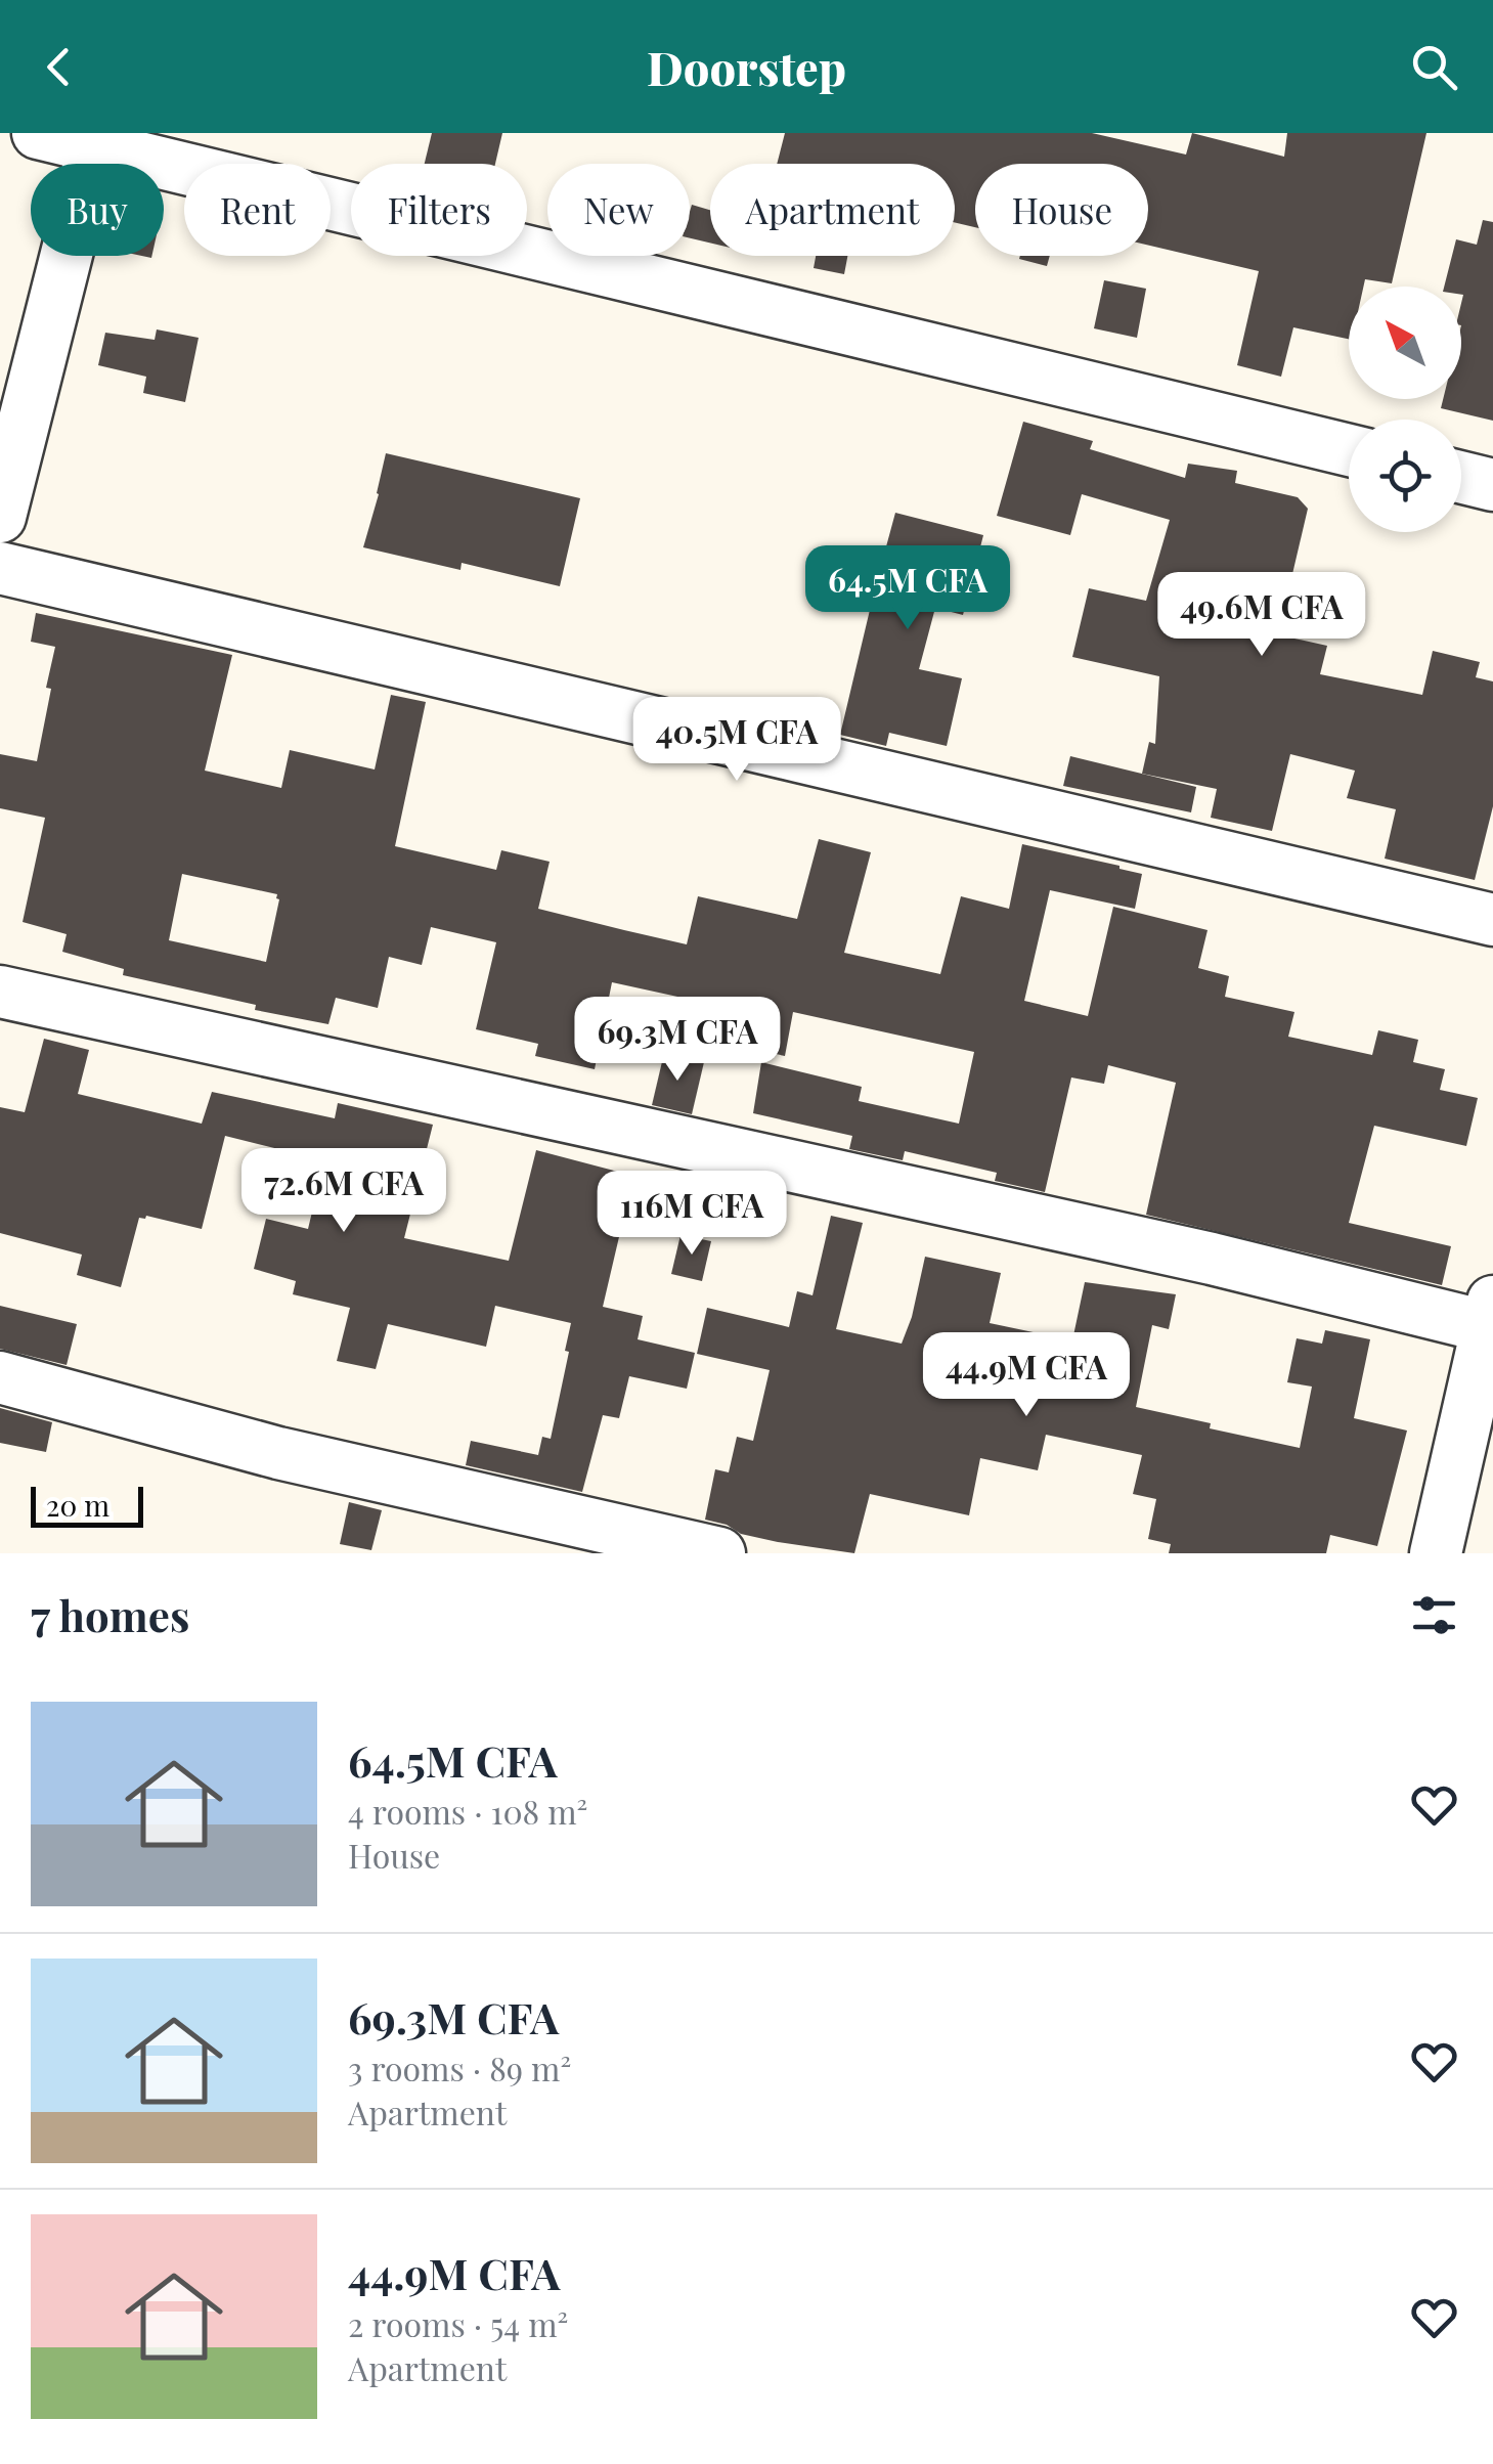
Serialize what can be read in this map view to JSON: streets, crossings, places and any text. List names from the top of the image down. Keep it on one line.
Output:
{"scale_bar":"20 m","north":"top left","page":{"header":"Doorstep","chip":["Buy","Rent","Filters","New","Apartment","House"],"price":["64.5M CFA","49.6M CFA","40.5M CFA","69.3M CFA","72.6M CFA","116M CFA","44.9M CFA"],"scale":"20 m","heading":"7 homes","list":[{"name":"64.5M CFA","note":"4 rooms · 108 m² · House"},{"name":"69.3M CFA","note":"3 rooms · 89 m² · Apartment"},{"name":"44.9M CFA","note":"2 rooms · 54 m² · Apartment"}]}}
